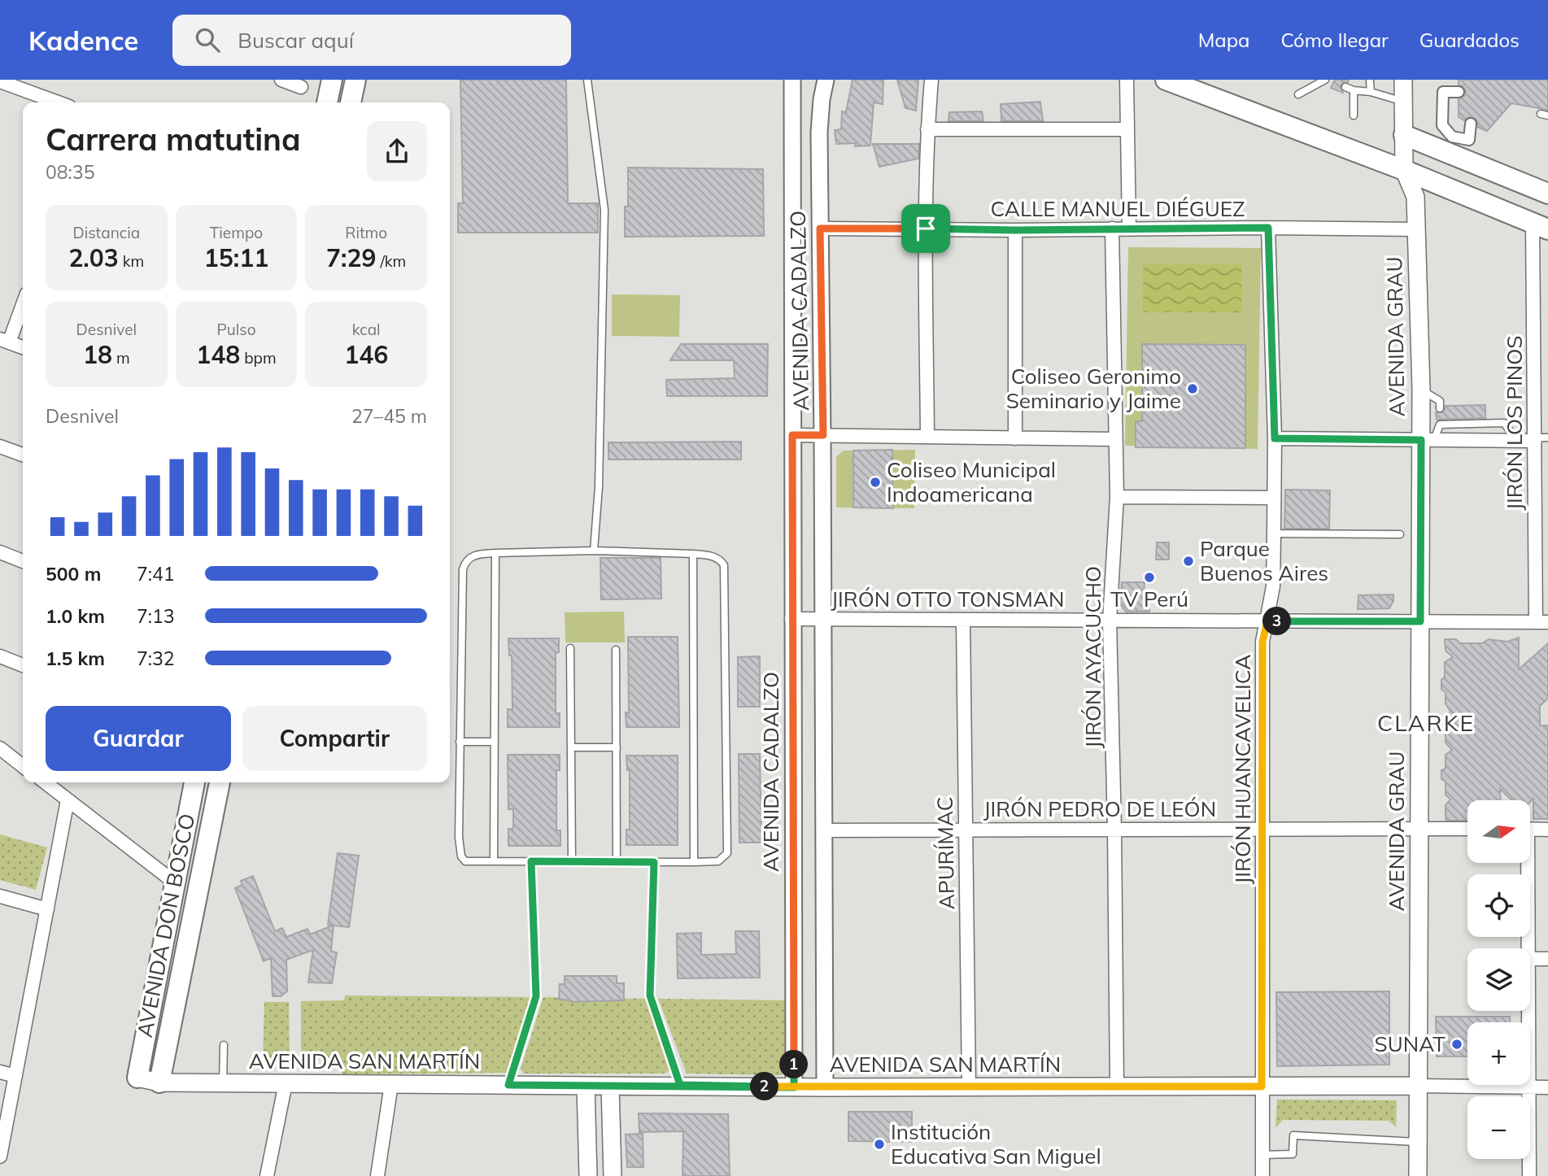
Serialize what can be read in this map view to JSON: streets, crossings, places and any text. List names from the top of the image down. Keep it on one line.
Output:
{"streets":{"main road":["AVENIDA GRAU","AVENIDA DON BOSCO","AVENIDA SAN MARTÍN"],"street":["CALLE MANUEL DIÉGUEZ","AVENIDA CADALZO","JIRÓN LOS PINOS","JIRÓN OTTO TONSMAN","JIRÓN AYACUCHO","JIRÓN HUANCAVELICA","JIRÓN PEDRO DE LEÓN","APURÍMAC"]},"crossings":[["CALLE MANUEL DIÉGUEZ","AVENIDA CADALZO"],["CALLE MANUEL DIÉGUEZ","AVENIDA GRAU"],["CALLE MANUEL DIÉGUEZ","JIRÓN AYACUCHO"],["CALLE MANUEL DIÉGUEZ","JIRÓN HUANCAVELICA"],["AVENIDA CADALZO","JIRÓN OTTO TONSMAN"],["AVENIDA CADALZO","JIRÓN PEDRO DE LEÓN"],["AVENIDA CADALZO","AVENIDA SAN MARTÍN"],["AVENIDA GRAU","JIRÓN OTTO TONSMAN"],["AVENIDA GRAU","JIRÓN PEDRO DE LEÓN"],["AVENIDA GRAU","AVENIDA SAN MARTÍN"],["JIRÓN LOS PINOS","JIRÓN OTTO TONSMAN"],["JIRÓN OTTO TONSMAN","JIRÓN AYACUCHO"],["JIRÓN OTTO TONSMAN","JIRÓN HUANCAVELICA"],["JIRÓN OTTO TONSMAN","APURÍMAC"],["JIRÓN AYACUCHO","JIRÓN PEDRO DE LEÓN"],["JIRÓN AYACUCHO","AVENIDA SAN MARTÍN"],["JIRÓN HUANCAVELICA","JIRÓN PEDRO DE LEÓN"],["JIRÓN HUANCAVELICA","AVENIDA SAN MARTÍN"],["JIRÓN PEDRO DE LEÓN","APURÍMAC"],["APURÍMAC","AVENIDA SAN MARTÍN"],["AVENIDA DON BOSCO","AVENIDA SAN MARTÍN"]],"districts":["CLARKE"],"places":["Coliseo Geronimo Seminario y Jaime","Coliseo Municipal Indoamericana","Parque Buenos Aires","TV Perú","SUNAT","Institución Educativa San Miguel"],"north":"right","page":{"header":"Kadence","search":"Buscar aquí","nav":["Mapa","Cómo llegar","Guardados"],"heading":["Carrera matutina","08:35"],"stats":[["Distancia","2.03 km"],["Tiempo","15:11"],["Ritmo","7:29 /km"],["Desnivel","18 m"],["Pulso","148 bpm"],["kcal","146"]],"chart":["Desnivel","27–45 m"],"list":[{"name":"500 m","note":"7:41"},{"name":"1.0 km","note":"7:13"},{"name":"1.5 km","note":"7:32"}],"pins":["3","1","2"],"buttons":["Guardar","Compartir"],"map_buttons":["+","−"]}}
